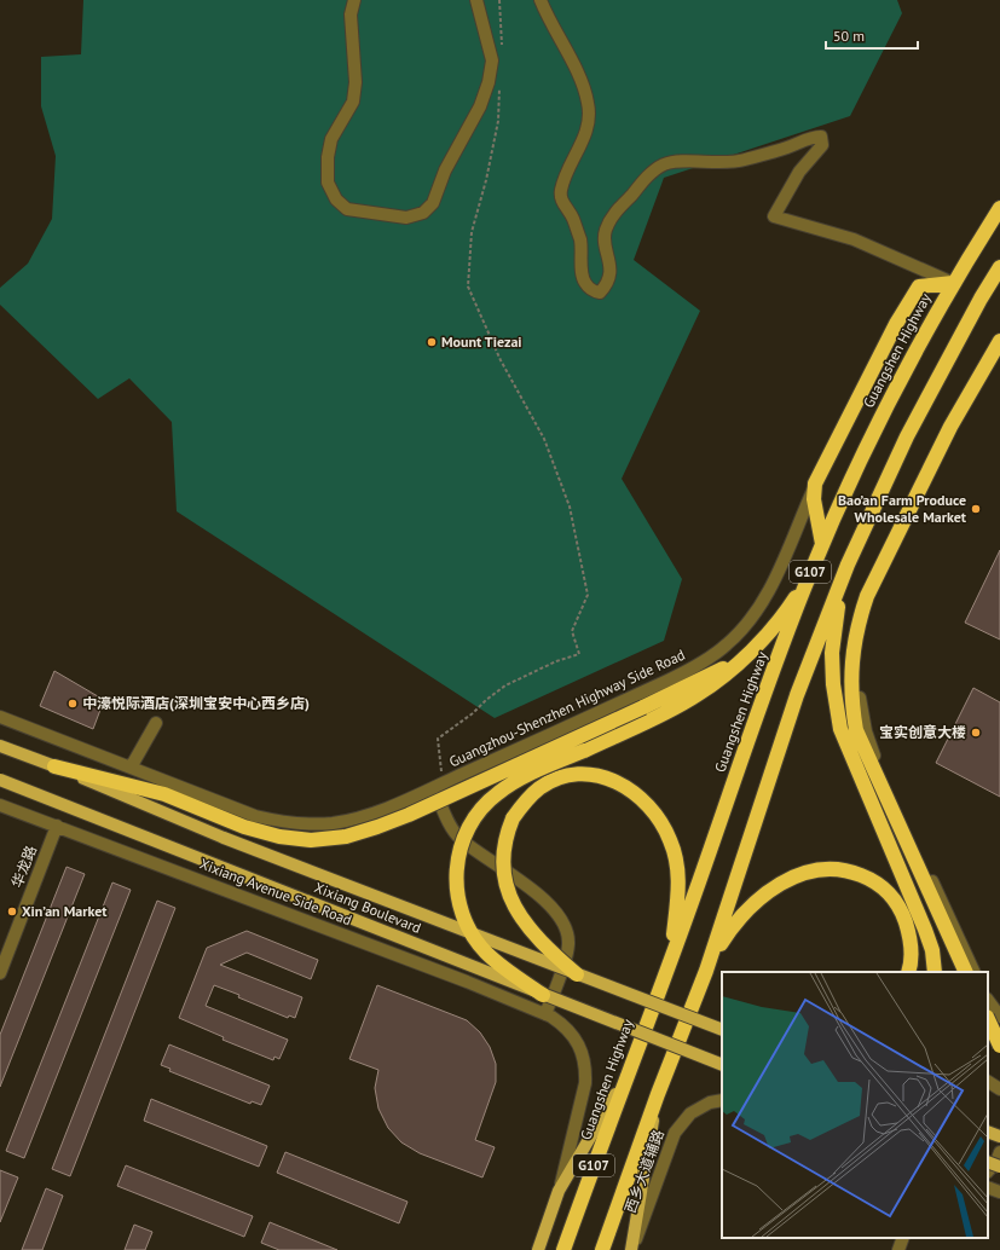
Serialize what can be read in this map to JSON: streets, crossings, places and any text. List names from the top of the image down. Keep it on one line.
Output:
{"streets":{"highway":["Guangshen Highway","G107"],"main road":["Xixiang Boulevard"],"street":["Guangzhou-Shenzhen Highway Side Road","华龙路","Xixiang Avenue Side Road","西乡大道辅路"]},"crossings":[["华龙路","Xixiang Avenue Side Road"]],"places":["Mount Tiezai","Bao’an Farm Produce Wholesale Market","中濠悦际酒店(深圳宝安中心西乡店)","宝实创意大楼","Xin’an Market"],"scale_bar":"50 m"}
